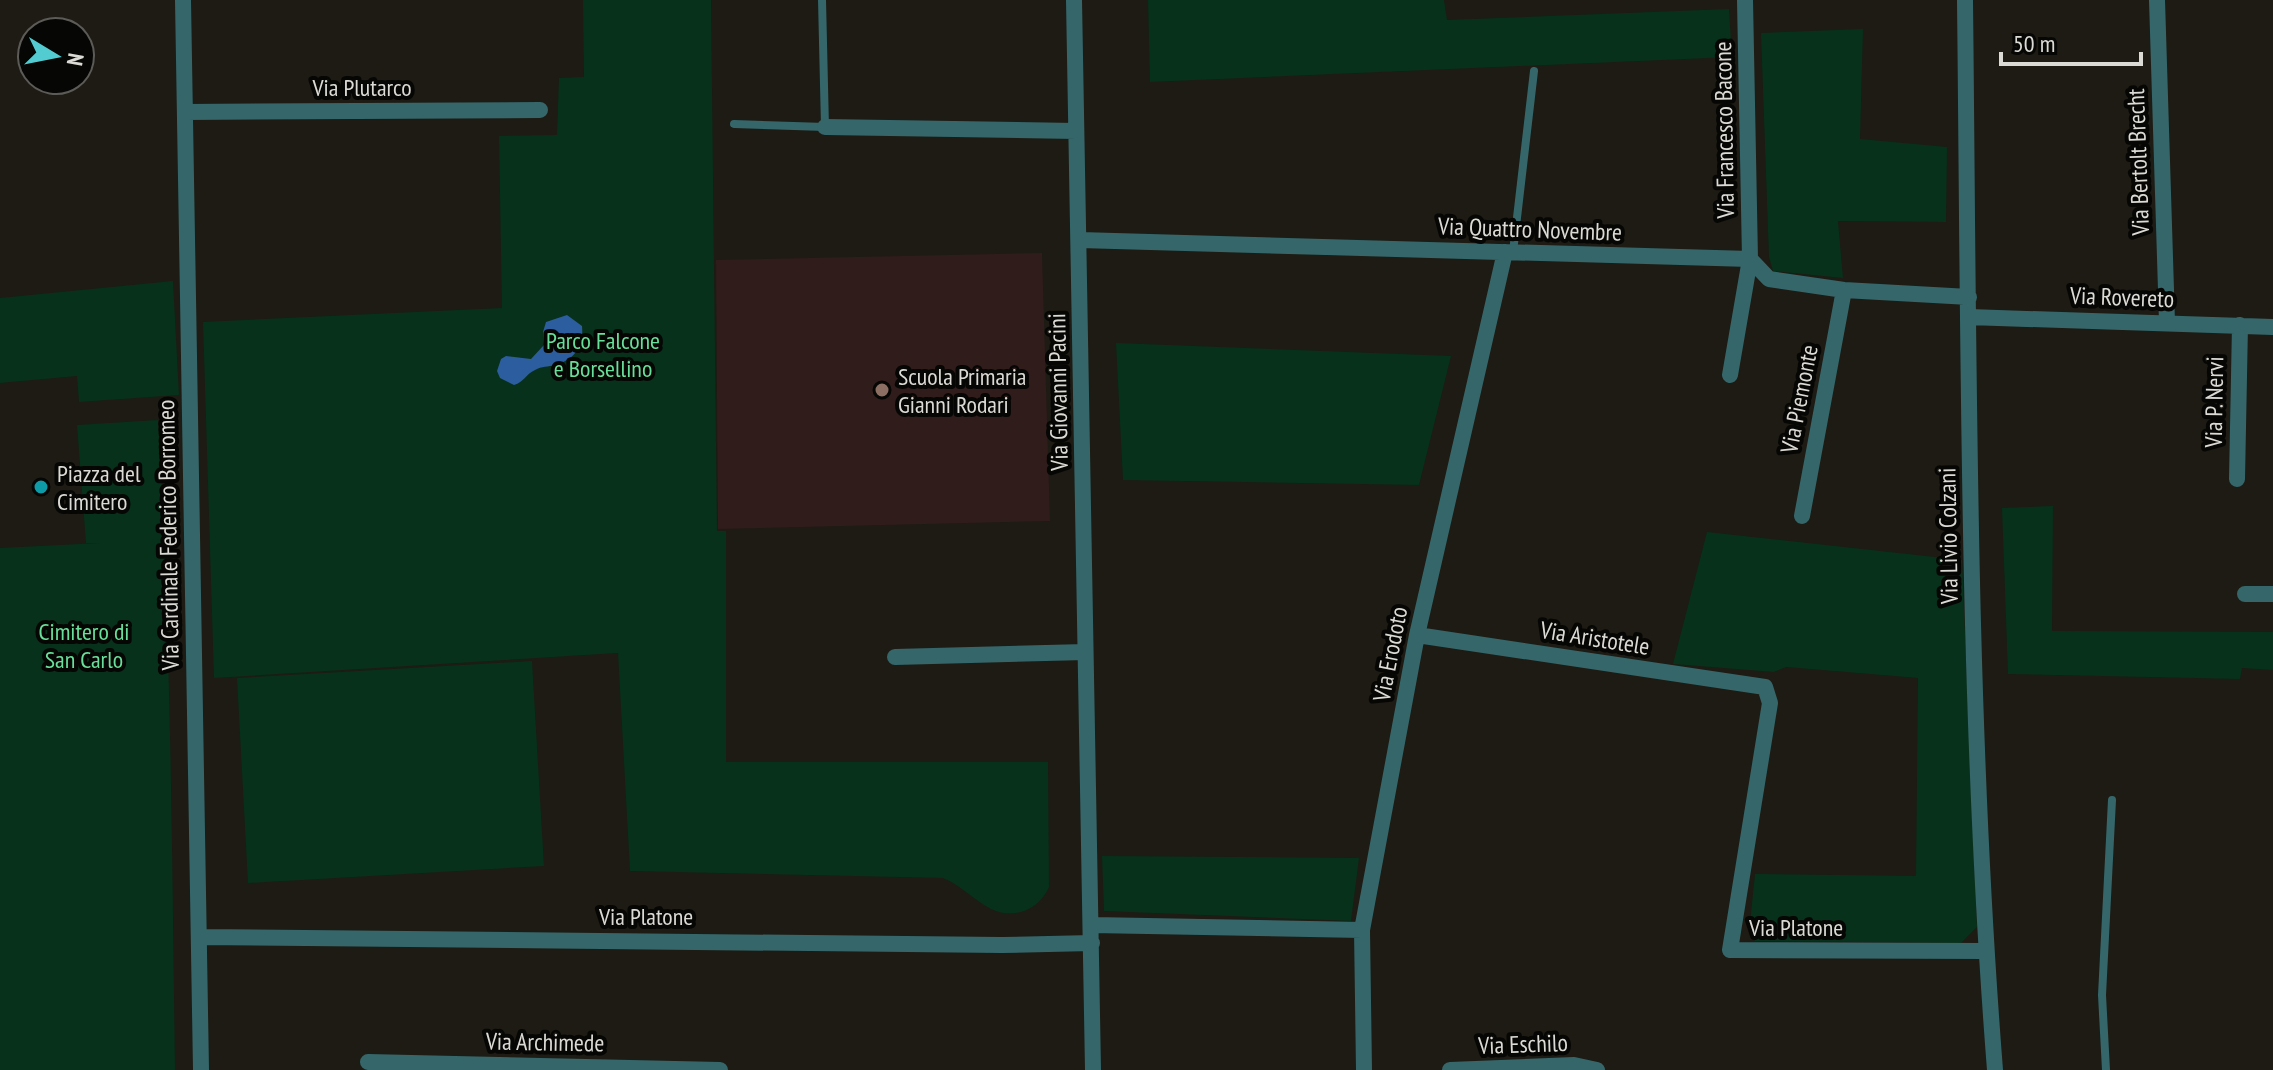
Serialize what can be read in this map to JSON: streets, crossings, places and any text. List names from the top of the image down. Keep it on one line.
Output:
{"streets":{"street":["Via Plutarco","Via Francesco Bacone","Via Bertolt Brecht","Via Quattro Novembre","Via Rovereto","Via Giovanni Pacini","Via Piemonte","Via P. Nervi","Via Cardinale Federico Borromeo","Via Livio Colzani","Via Aristotele","Via Erodoto","Via Platone","Via Archimede","Via Eschilo"]},"crossings":[["Via Plutarco","Via Cardinale Federico Borromeo"],["Via Francesco Bacone","Via Quattro Novembre"],["Via Bertolt Brecht","Via Rovereto"],["Via Quattro Novembre","Via Giovanni Pacini"],["Via Quattro Novembre","Via Erodoto"],["Via Rovereto","Via P. Nervi"],["Via Rovereto","Via Livio Colzani"],["Via Giovanni Pacini","Via Platone"],["Via Cardinale Federico Borromeo","Via Platone"],["Via Livio Colzani","Via Platone"],["Via Aristotele","Via Erodoto"],["Via Aristotele","Via Platone"]],"parks":["Parco Falcone e Borsellino","Cimitero di San Carlo"],"places":["Scuola Primaria Gianni Rodari","Piazza del Cimitero"],"scale_bar":"50 m","north":"right"}
